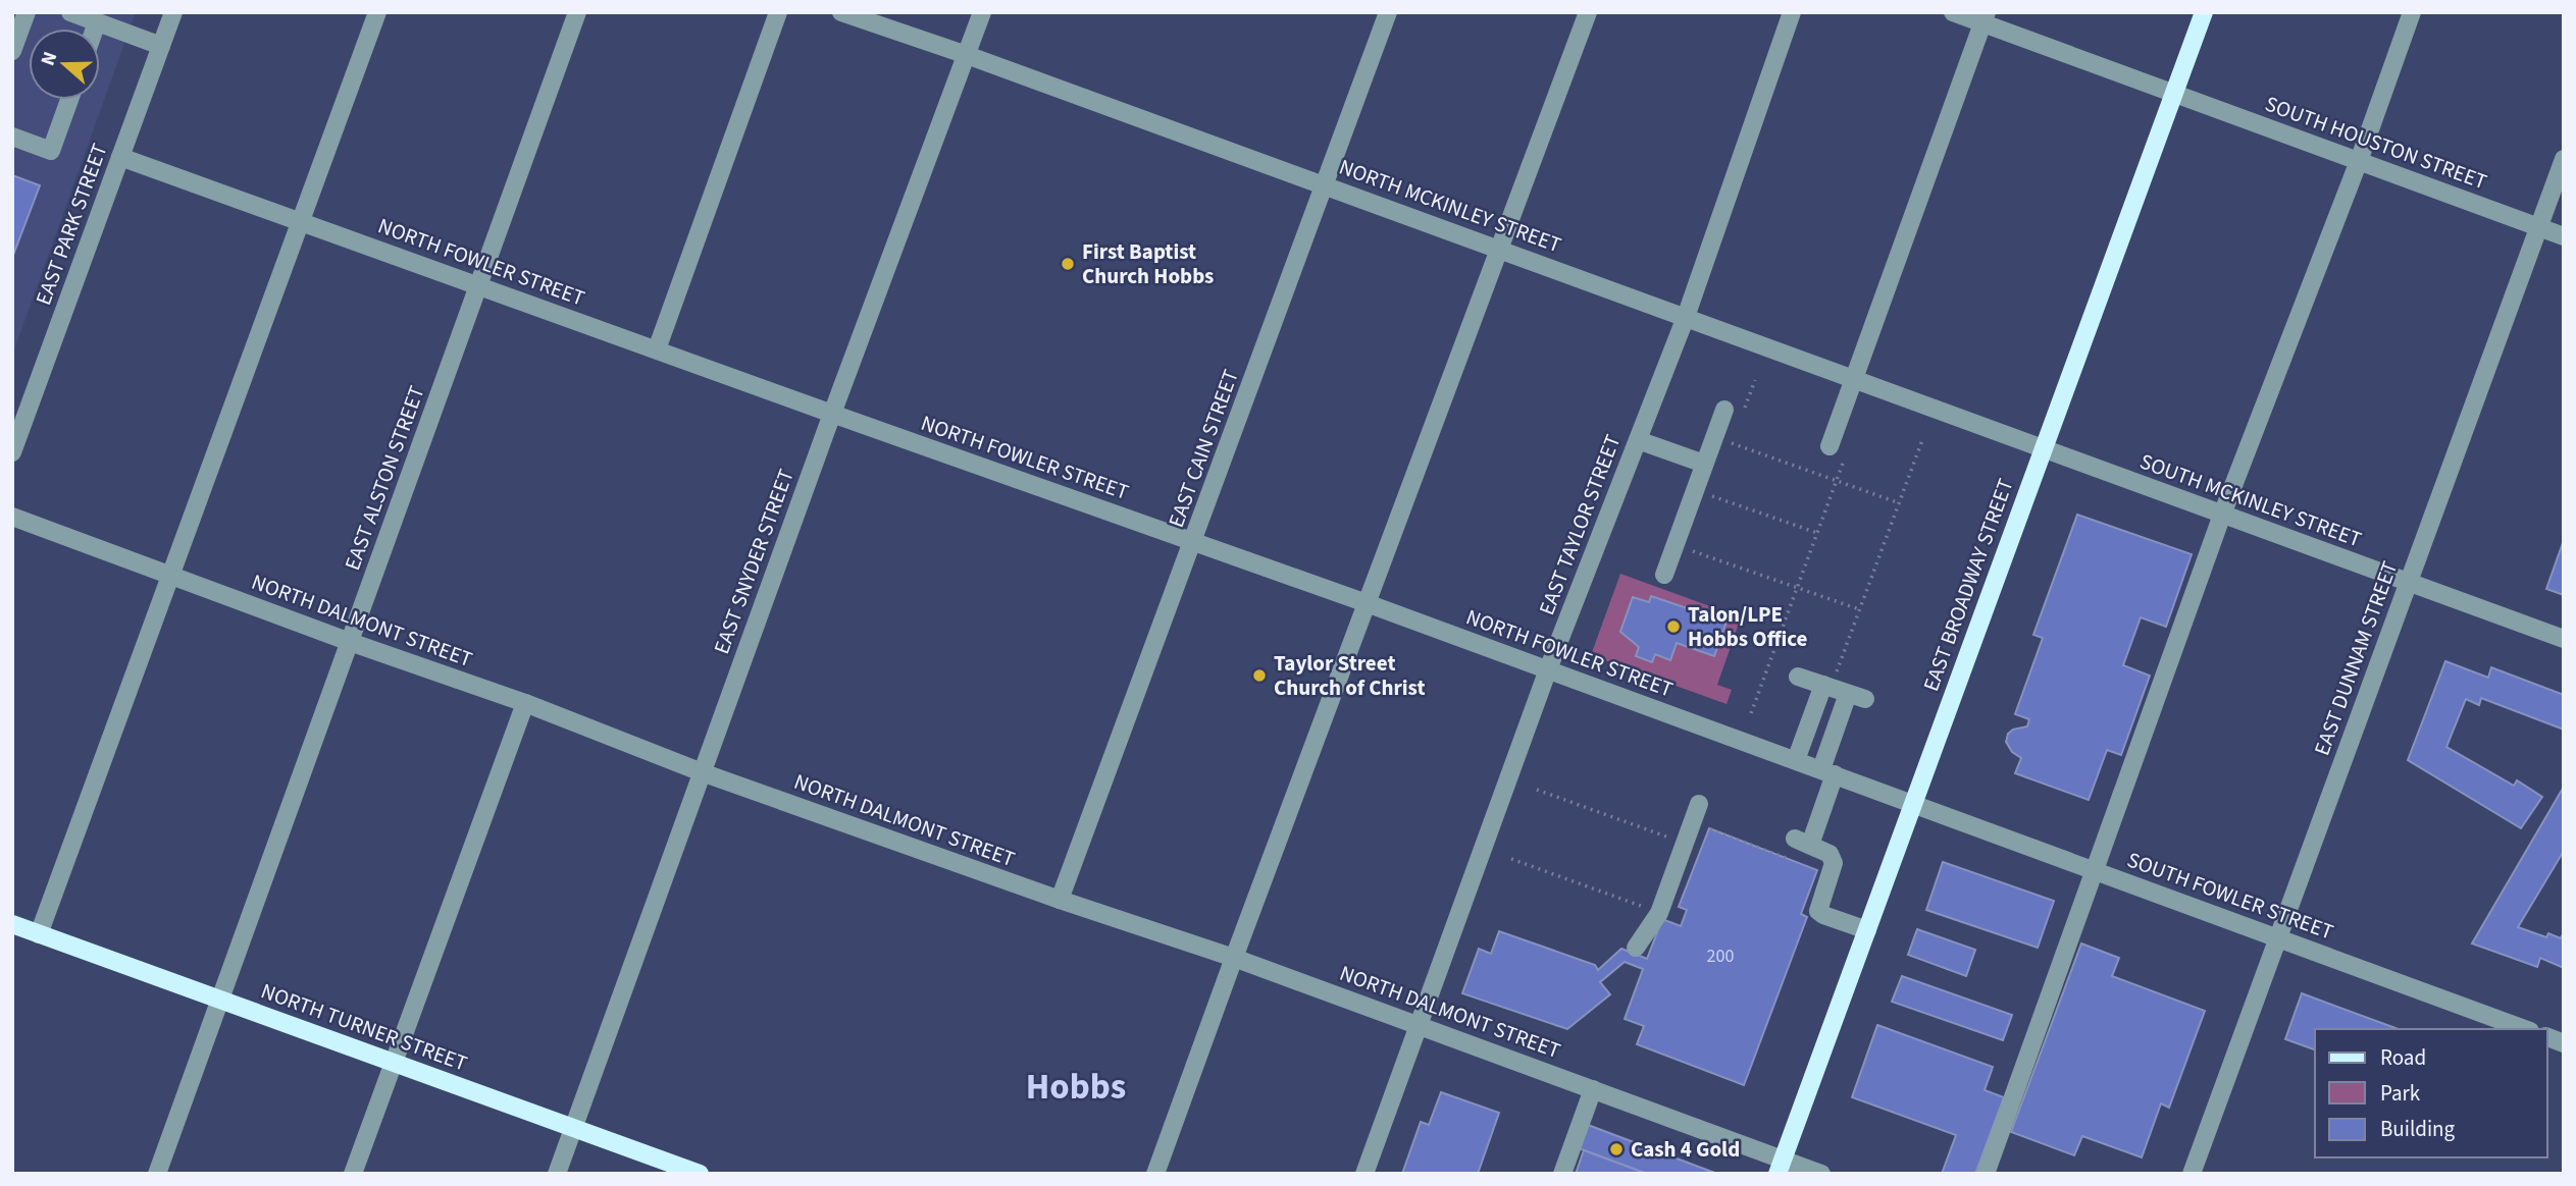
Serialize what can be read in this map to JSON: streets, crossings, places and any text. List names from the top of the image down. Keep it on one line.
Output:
{"streets":{"main road":["EAST BROADWAY STREET","NORTH TURNER STREET"],"street":["SOUTH HOUSTON STREET","NORTH MCKINLEY STREET","EAST PARK STREET","NORTH FOWLER STREET","EAST CAIN STREET","EAST ALSTON STREET","SOUTH MCKINLEY STREET","EAST TAYLOR STREET","EAST SNYDER STREET","NORTH DALMONT STREET","EAST DUNNAM STREET","SOUTH FOWLER STREET"]},"crossings":[["SOUTH HOUSTON STREET","EAST BROADWAY STREET"],["SOUTH HOUSTON STREET","EAST DUNNAM STREET"],["NORTH MCKINLEY STREET","EAST CAIN STREET"],["NORTH MCKINLEY STREET","SOUTH MCKINLEY STREET"],["NORTH MCKINLEY STREET","EAST TAYLOR STREET"],["NORTH MCKINLEY STREET","EAST SNYDER STREET"],["NORTH MCKINLEY STREET","EAST BROADWAY STREET"],["EAST PARK STREET","NORTH FOWLER STREET"],["NORTH FOWLER STREET","EAST CAIN STREET"],["NORTH FOWLER STREET","EAST ALSTON STREET"],["NORTH FOWLER STREET","EAST TAYLOR STREET"],["NORTH FOWLER STREET","EAST SNYDER STREET"],["NORTH FOWLER STREET","EAST BROADWAY STREET"],["NORTH FOWLER STREET","SOUTH FOWLER STREET"],["EAST CAIN STREET","NORTH DALMONT STREET"],["EAST ALSTON STREET","NORTH DALMONT STREET"],["EAST ALSTON STREET","NORTH TURNER STREET"],["SOUTH MCKINLEY STREET","EAST BROADWAY STREET"],["SOUTH MCKINLEY STREET","EAST DUNNAM STREET"],["EAST TAYLOR STREET","NORTH DALMONT STREET"],["EAST SNYDER STREET","NORTH DALMONT STREET"],["EAST SNYDER STREET","NORTH TURNER STREET"],["EAST BROADWAY STREET","NORTH DALMONT STREET"],["EAST BROADWAY STREET","SOUTH FOWLER STREET"],["EAST DUNNAM STREET","SOUTH FOWLER STREET"]],"districts":["Hobbs"],"places":["First Baptist Church Hobbs","Talon/LPE Hobbs Office","Taylor Street Church of Christ","Cash 4 Gold"],"house_numbers":["200"],"legend":["Road","Park","Building"],"north":"left"}
